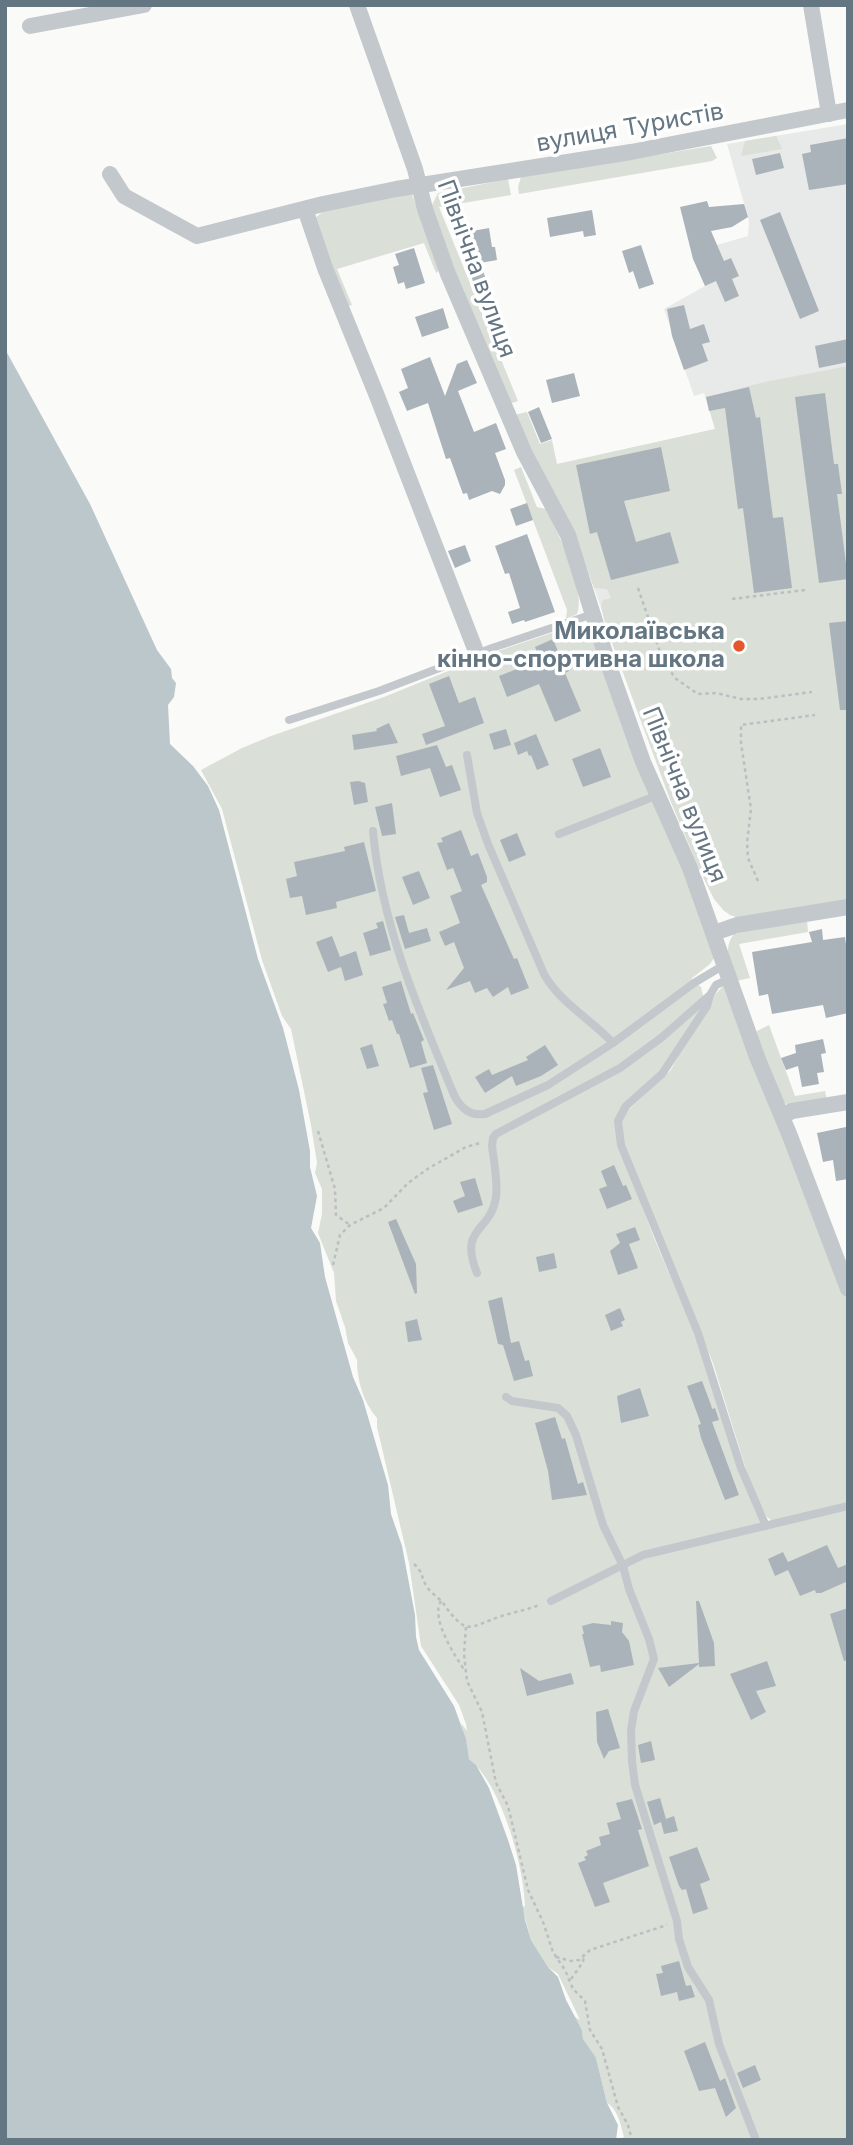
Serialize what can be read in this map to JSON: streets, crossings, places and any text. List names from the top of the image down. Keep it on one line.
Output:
{"streets":{"street":["вулиця Туристів","Північна вулиця"]},"crossings":[["вулиця Туристів","Північна вулиця"]],"places":["Миколаївська кінно-спортивна школа"]}
